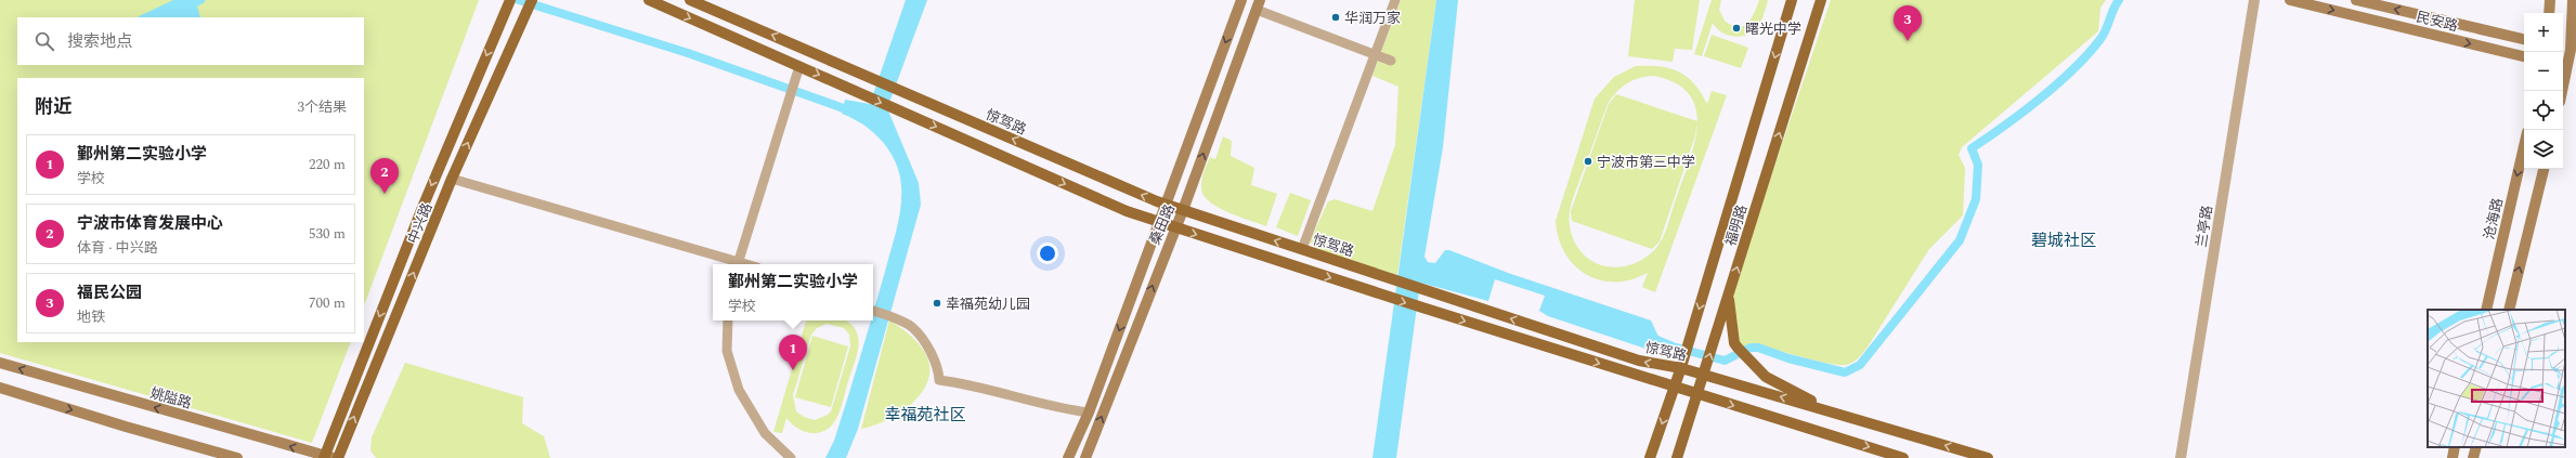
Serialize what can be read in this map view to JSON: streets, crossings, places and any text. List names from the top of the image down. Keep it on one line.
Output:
{"streets":{"main road":["民安路","惊驾路","沧海路","中兴路","桑田路","福明路","姚隘路"],"street":["兰亭路"]},"crossings":[["惊驾路","桑田路"],["惊驾路","福明路"],["中兴路","姚隘路"]],"districts":["碧城社区","幸福苑社区"],"places":["华润万家","曙光中学","宁波市第三中学","幸福苑幼儿园"],"page":{"pins":["3","2","1"],"map_buttons":["+","−"],"search":"搜索地点","heading":["附近","3个结果"],"list":[{"mark":"1","name":"鄞州第二实验小学","note":"学校","value":"220 m"},{"mark":"2","name":"宁波市体育发展中心","note":"体育 · 中兴路","value":"530 m"},{"mark":"3","name":"福民公园","note":"地铁","value":"700 m"}],"popup":["鄞州第二实验小学","学校"]}}
